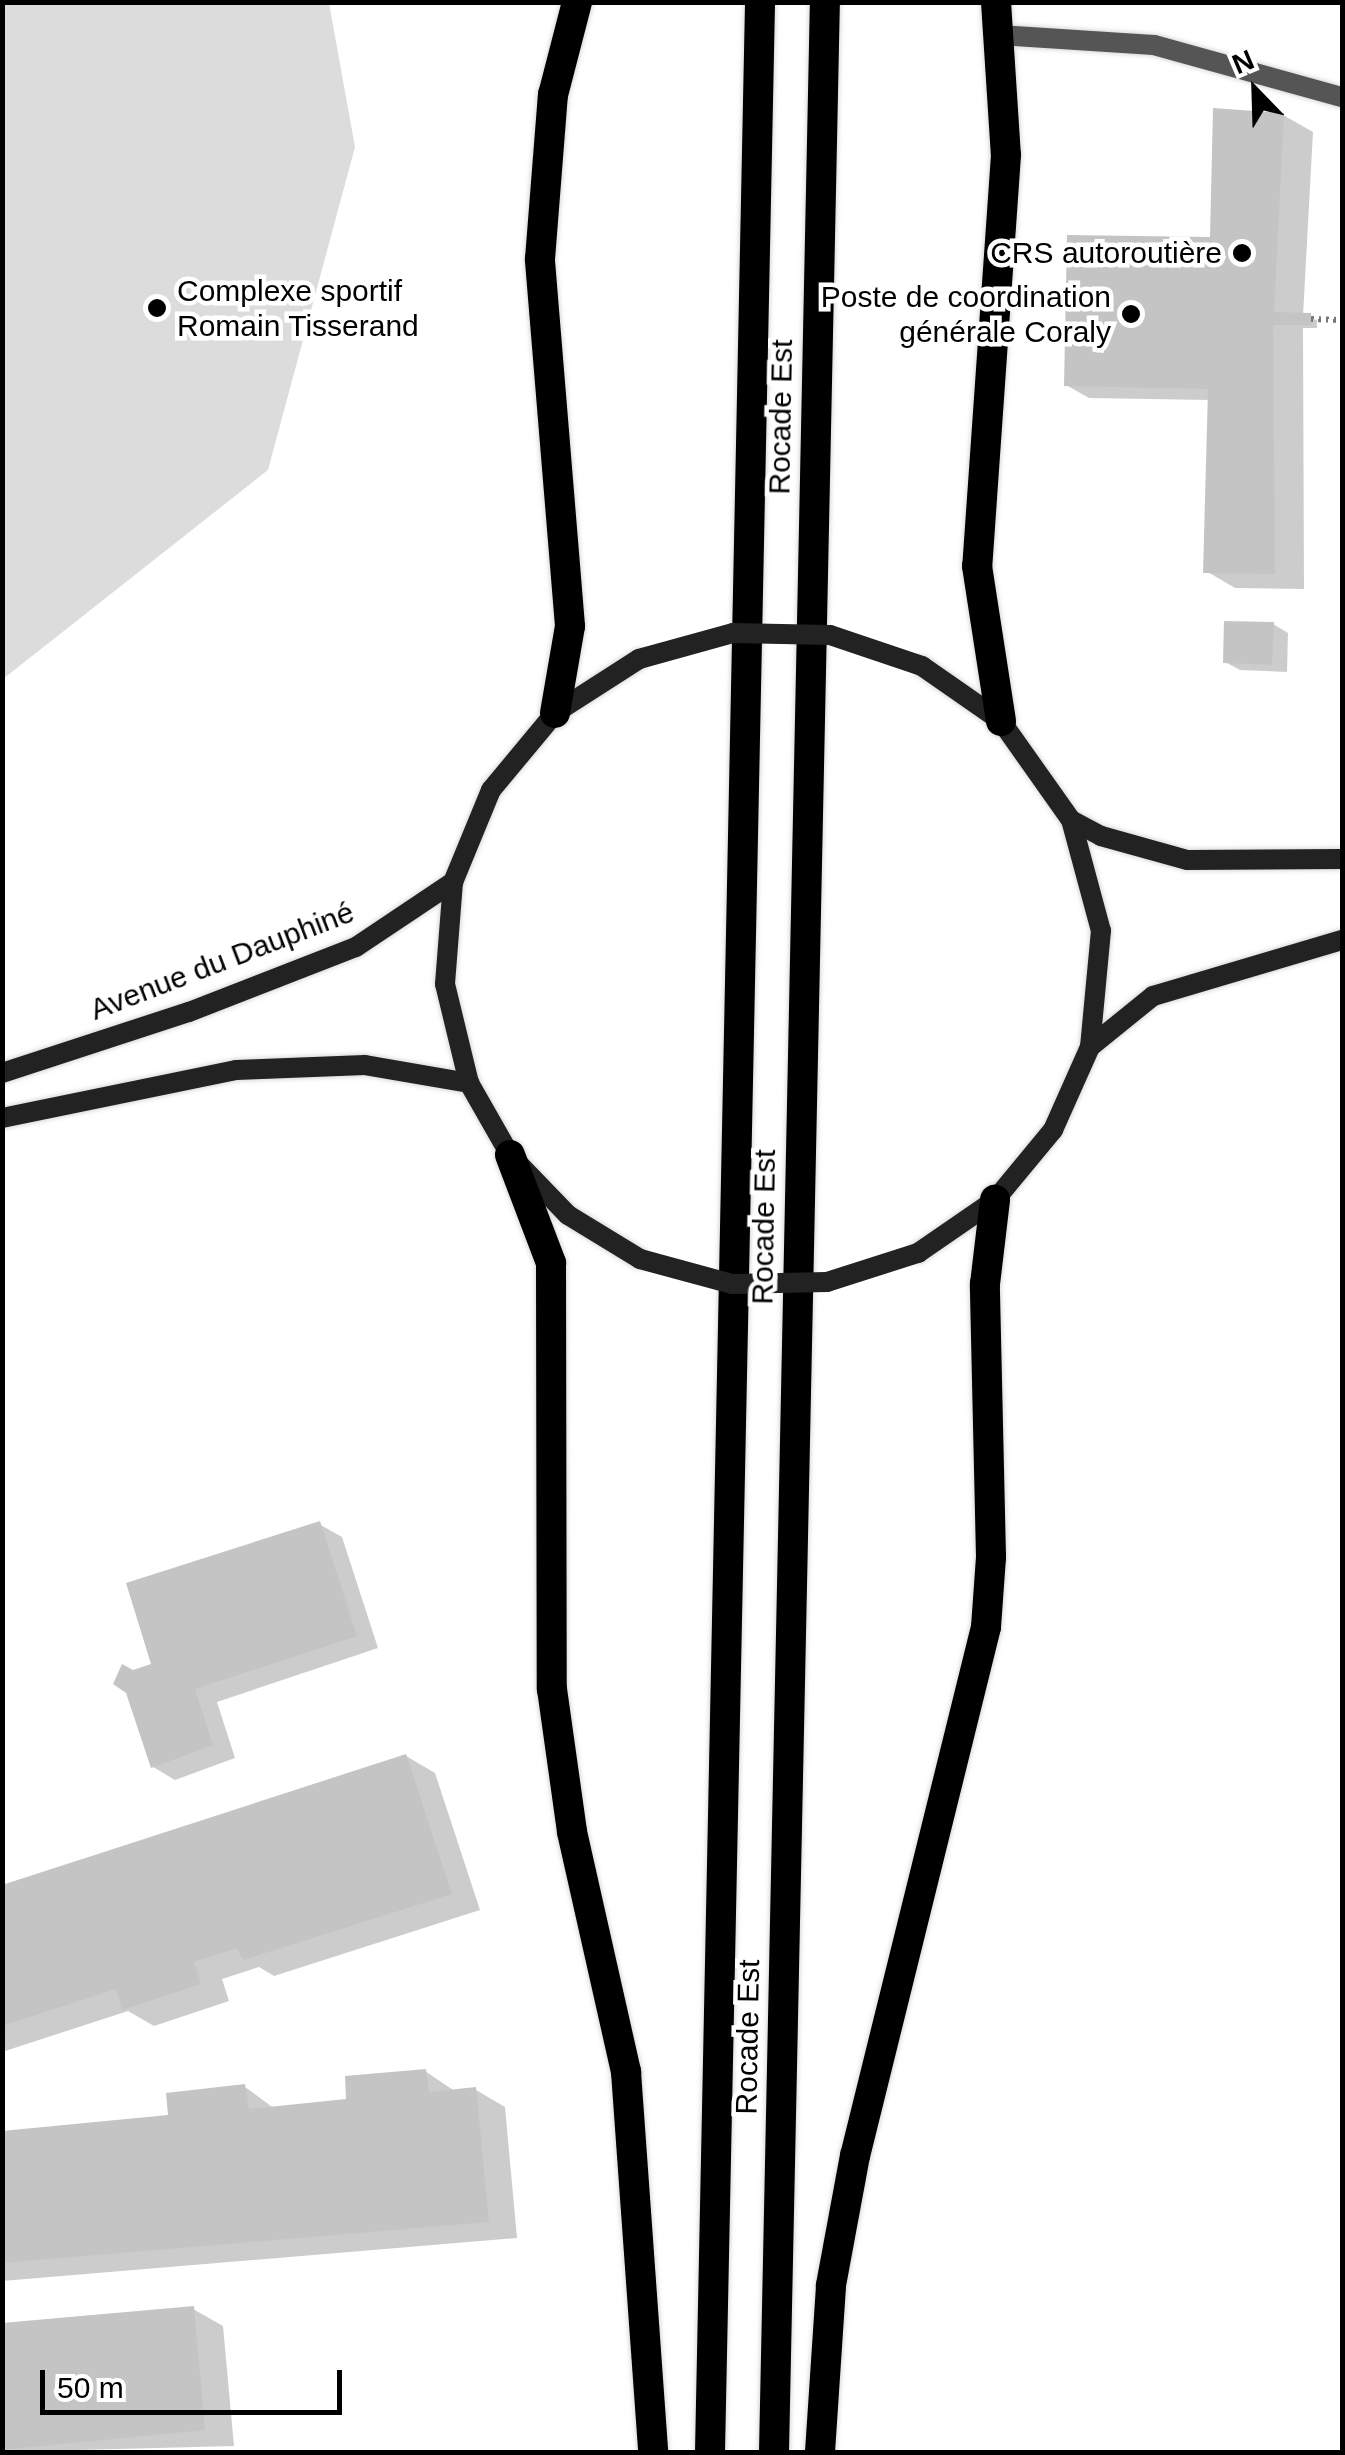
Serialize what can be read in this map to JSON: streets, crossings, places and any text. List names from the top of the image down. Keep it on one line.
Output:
{"streets":{"highway":["Rocade Est"],"main road":["Avenue du Dauphiné"]},"places":["CRS autoroutière","Complexe sportif Romain Tisserand","Poste de coordination générale Coraly"],"scale_bar":"50 m","north":"top left"}
